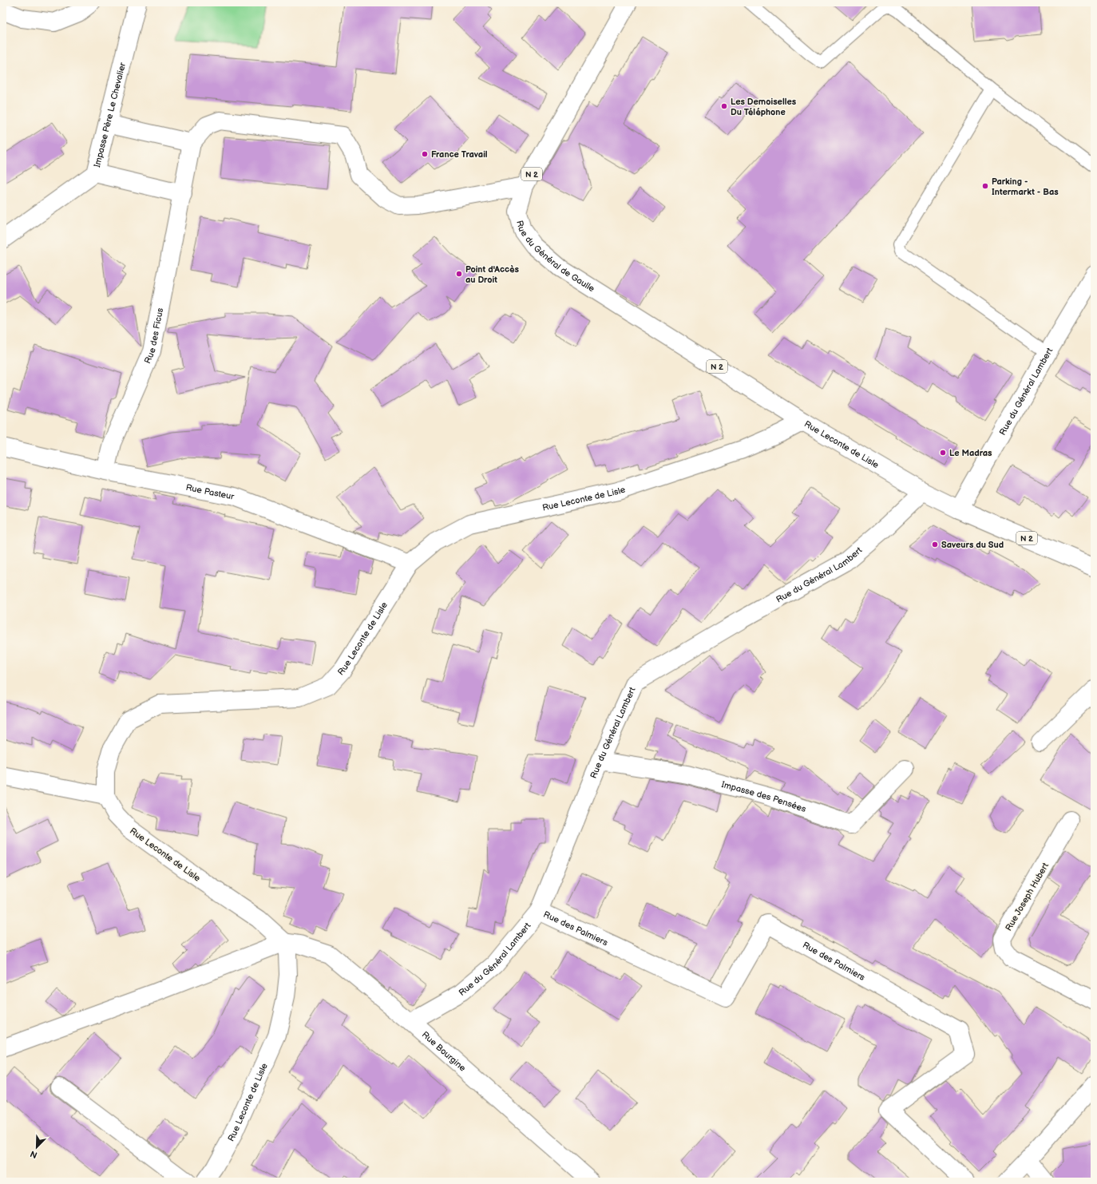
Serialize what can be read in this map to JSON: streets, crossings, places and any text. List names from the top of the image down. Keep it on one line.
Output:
{"streets":{"street":["Impasse Père Le Chevalier","N 2","Rue du Général de Gaulle","Rue des Ficus","Rue du Général Lambert","Rue Leconte de Lisle","Rue Pasteur","Impasse des Pensées","Rue Joseph Hubert","Rue des Palmiers","Rue Bourgine"]},"crossings":[["Rue du Général de Gaulle","Rue Leconte de Lisle"],["Rue des Ficus","Rue Pasteur"],["Rue du Général Lambert","Rue Leconte de Lisle"],["Rue du Général Lambert","Impasse des Pensées"],["Rue du Général Lambert","Rue des Palmiers"],["Rue du Général Lambert","Rue Bourgine"],["Rue Leconte de Lisle","Rue Pasteur"],["Rue Leconte de Lisle","Rue Bourgine"]],"places":["Les Demoiselles Du Téléphone","France Travail","Parking - Intermarkt - Bas","Point d'Accès au Droit","Le Madras","Saveurs du Sud"],"north":"bottom left"}
